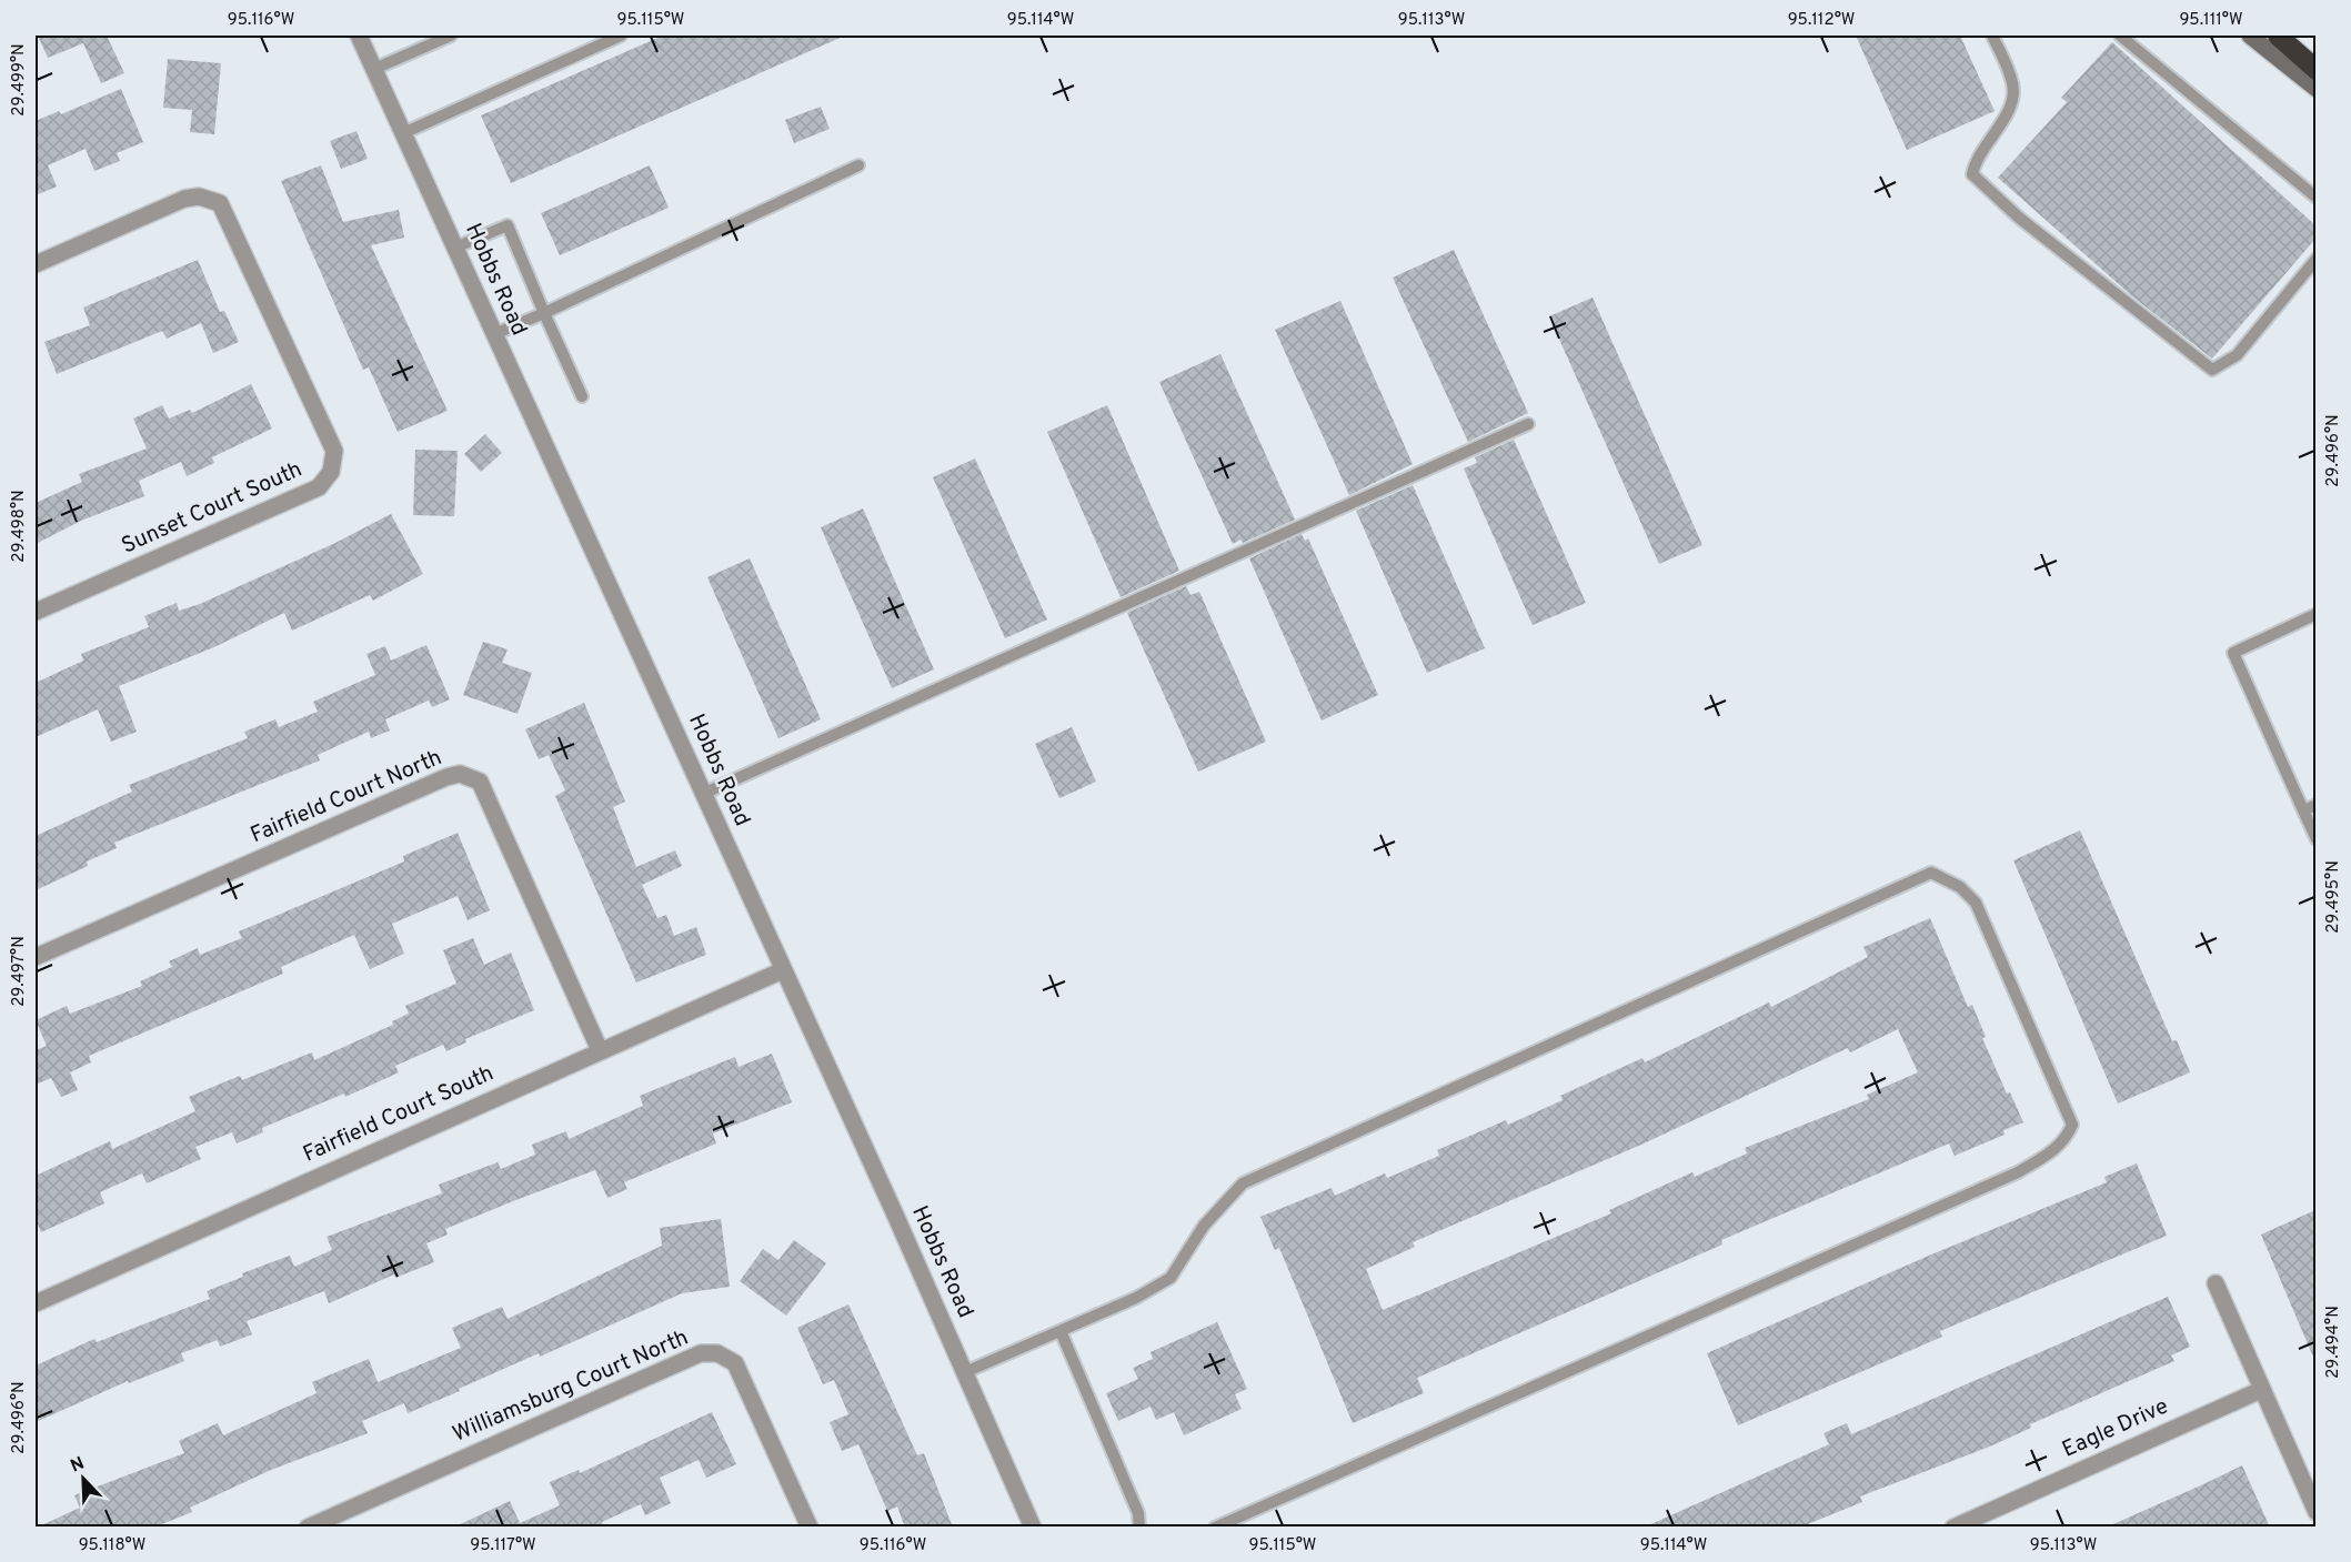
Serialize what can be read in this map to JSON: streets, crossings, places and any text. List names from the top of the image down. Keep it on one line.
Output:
{"streets":{"street":["Hobbs Road","Sunset Court South","Fairfield Court North","Fairfield Court South","Williamsburg Court North","Eagle Drive"]},"crossings":[["Hobbs Road","Fairfield Court South"],["Fairfield Court North","Fairfield Court South"]],"north":"top left","coordinates":["95.116°W","95.115°W","95.114°W","95.113°W","95.112°W","95.111°W","29.499°N","29.496°N","29.498°N","29.495°N","29.497°N","29.494°N","95.118°W","95.117°W"]}
